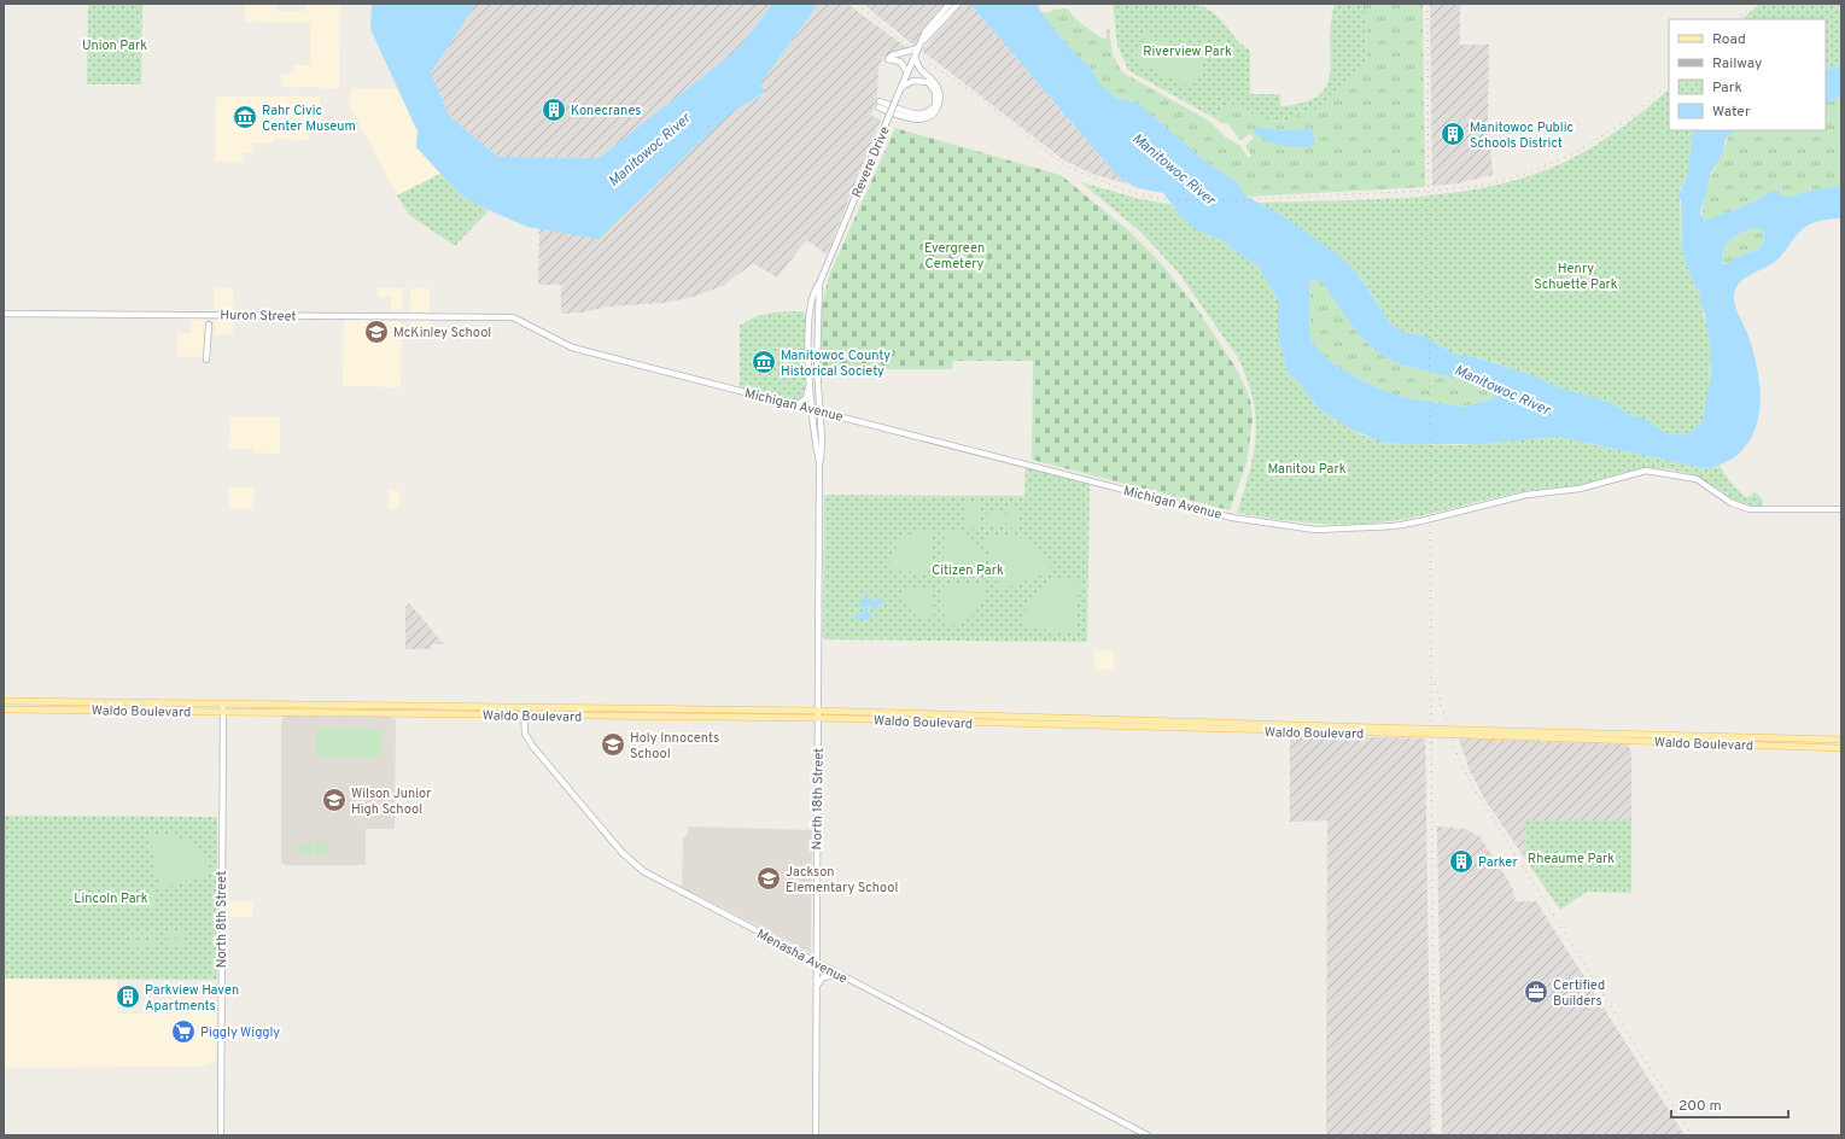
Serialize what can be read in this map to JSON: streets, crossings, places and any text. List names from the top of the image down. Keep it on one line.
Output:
{"streets":{"main road":["Waldo Boulevard"],"street":["Revere Drive","Huron Street","Michigan Avenue","North 18th Street","North 8th Street","Menasha Avenue"]},"crossings":[["Revere Drive","North 18th Street"],["Huron Street","Michigan Avenue"],["Michigan Avenue","North 18th Street"],["Waldo Boulevard","North 18th Street"],["Waldo Boulevard","North 8th Street"],["Waldo Boulevard","Menasha Avenue"],["North 18th Street","Menasha Avenue"]],"water":["Manitowoc River"],"parks":["Union Park","Riverview Park","Evergreen Cemetery","Henry Schuette Park","Manitou Park","Citizen Park","Rheaume Park","Lincoln Park"],"places":{"building":["Konecranes","Manitowoc Public Schools District","Parker","Parkview Haven Apartments"],"museum":["Rahr Civic Center Museum","Manitowoc County Historical Society"],"school or university":["McKinley School","Holy Innocents School","Wilson Junior High School","Jackson Elementary School"],"office":["Certified Builders"],"supermarket":["Piggly Wiggly"]},"legend":["Road","Railway","Park","Water"],"scale_bar":"200 m"}
